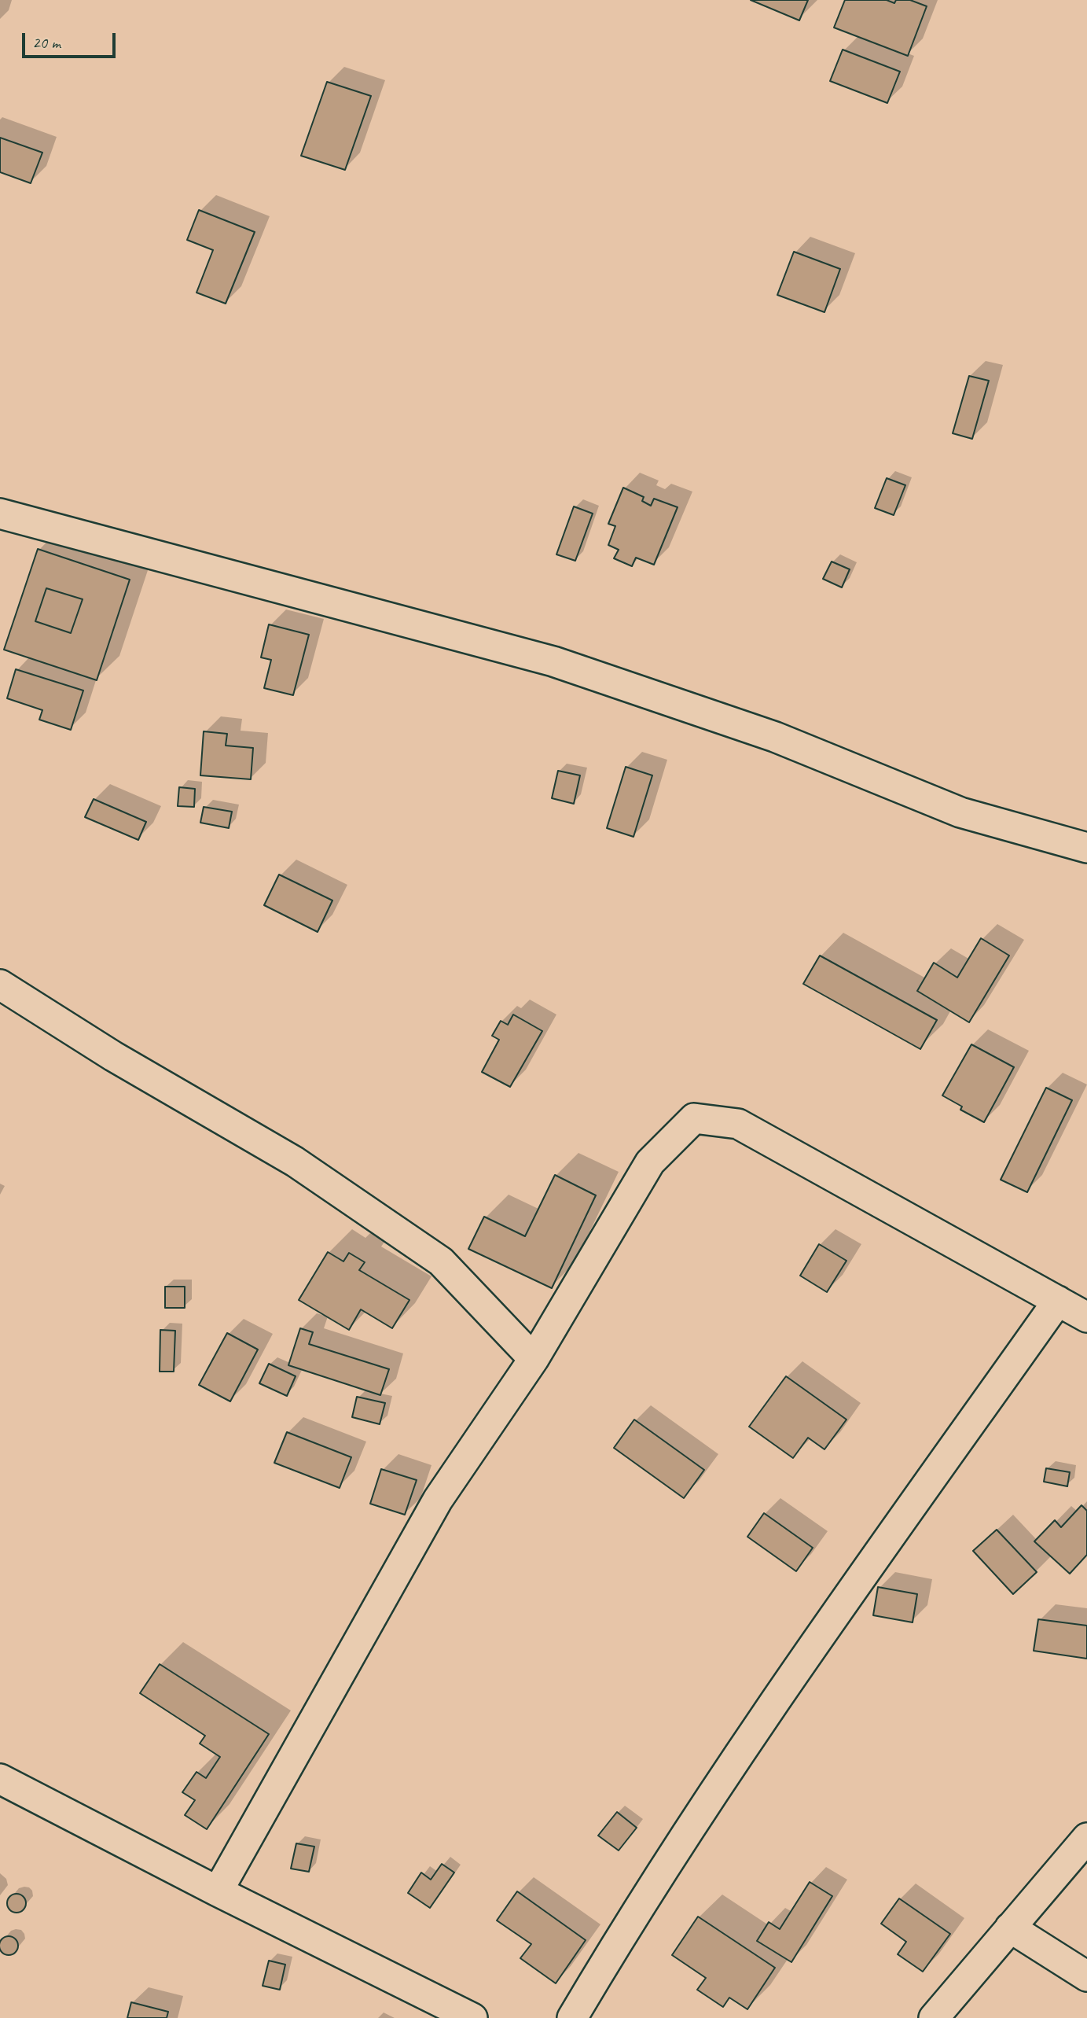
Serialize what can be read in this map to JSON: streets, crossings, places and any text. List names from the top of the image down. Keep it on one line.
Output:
{"scale_bar":"20 m"}
